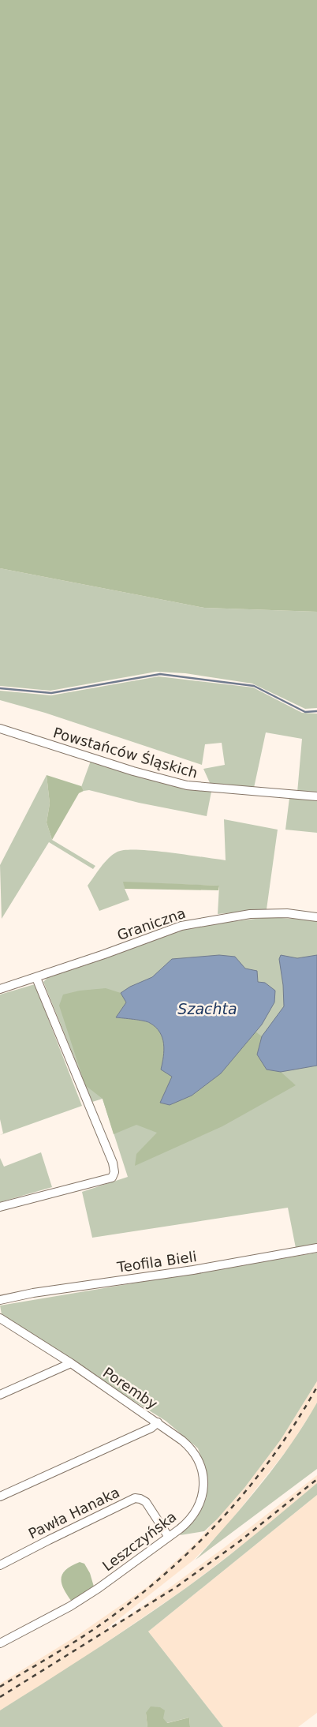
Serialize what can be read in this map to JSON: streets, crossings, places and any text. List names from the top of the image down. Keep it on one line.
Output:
{"streets":{"street":["Powstańców Śląskich","Graniczna","Teofila Bieli","Poremby","Pawła Hanaka","Leszczyńska"]},"crossings":[["Poremby","Leszczyńska"],["Pawła Hanaka","Leszczyńska"]],"water":["Szachta"]}
